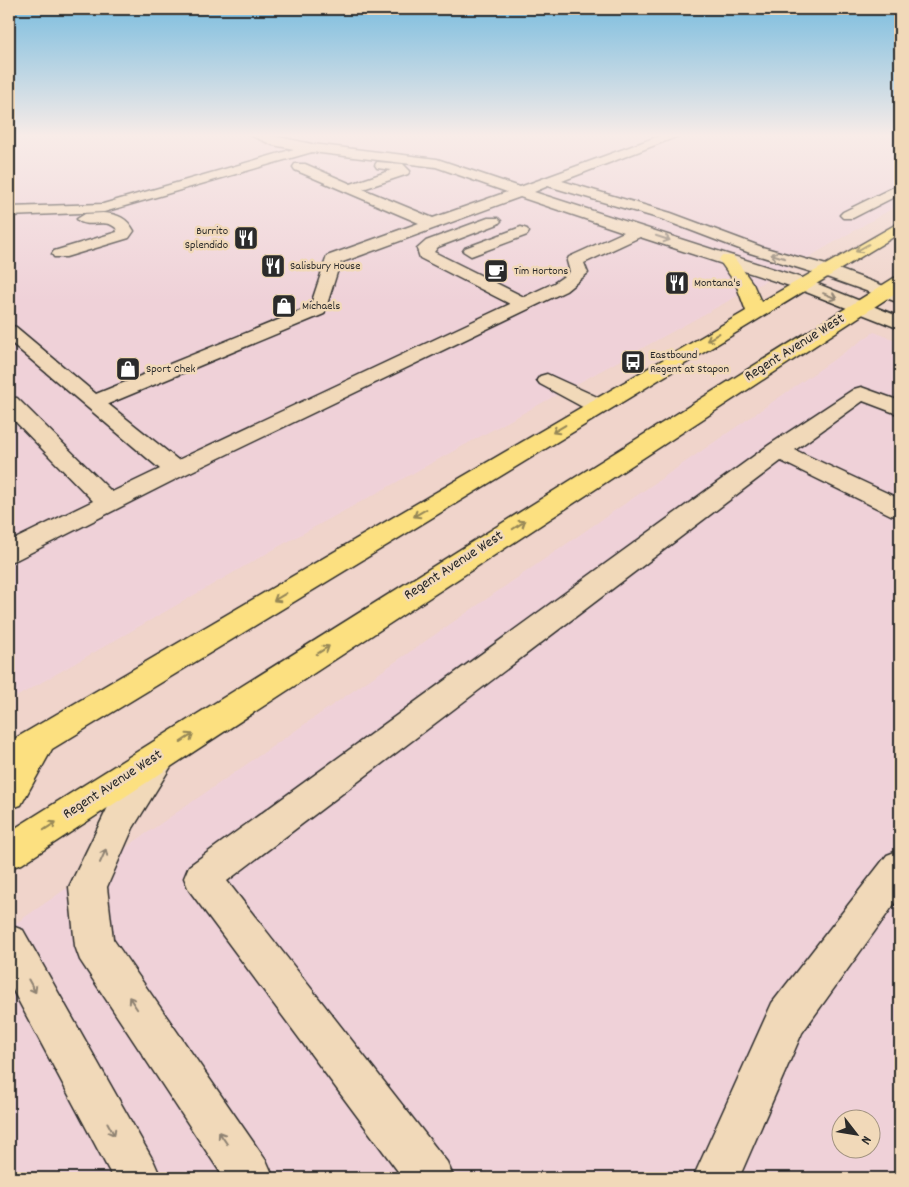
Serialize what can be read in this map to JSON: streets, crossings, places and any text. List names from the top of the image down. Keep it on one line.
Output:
{"streets":{"main road":["Regent Avenue West"]},"places":{"restaurant":["Burrito Splendido","Salisbury House","Montana's"],"cafe":["Tim Hortons"],"shop":["Michaels","Sport Chek"],"bus stop":["Eastbound Regent at Stapon"]},"north":"bottom right"}
